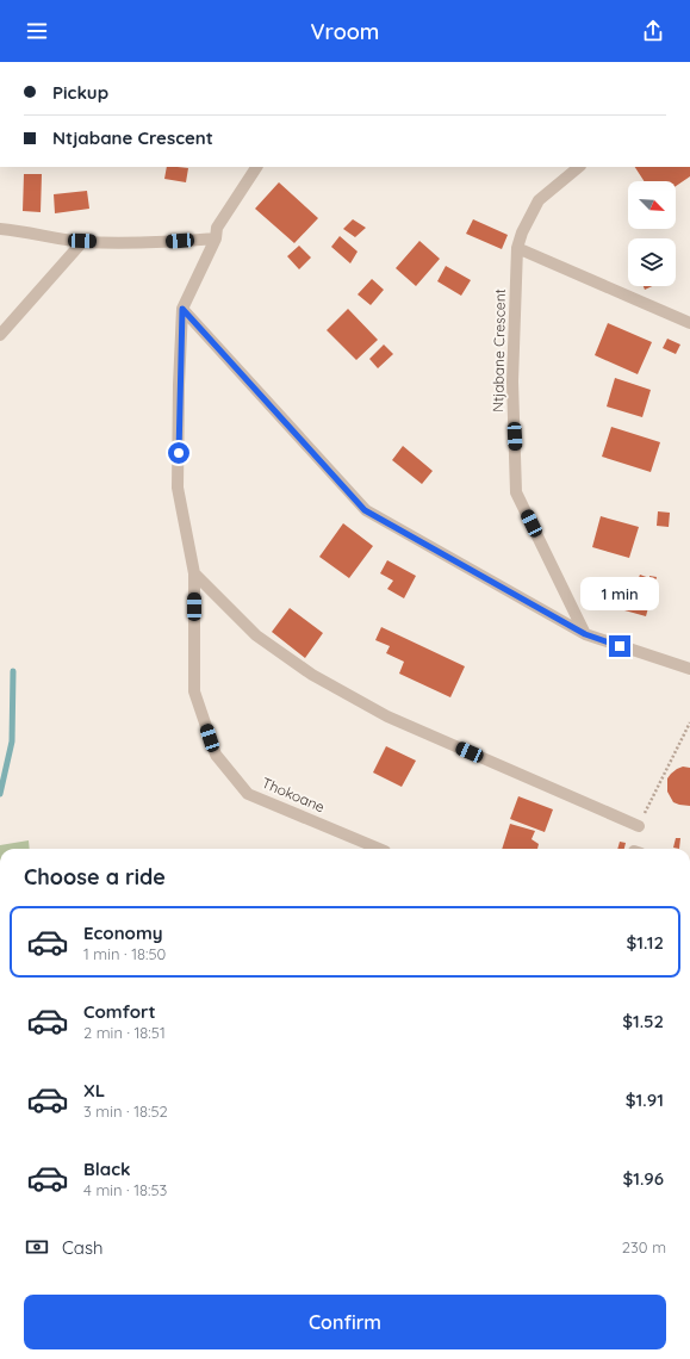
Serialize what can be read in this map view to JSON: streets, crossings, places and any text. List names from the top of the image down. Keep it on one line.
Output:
{"streets":{"street":["Ntjabane Crescent","Thokoane"]},"north":"bottom right","page":{"header":"Vroom","banner":["Pickup","Ntjabane Crescent"],"bubble":"1 min","heading":"Choose a ride","list":[{"name":"Economy","note":"1 min · 18:50","value":"$1.12"},{"name":"Comfort","note":"2 min · 18:51","value":"$1.52"},{"name":"XL","note":"3 min · 18:52","value":"$1.91"},{"name":"Black","note":"4 min · 18:53","value":"$1.96"}],"pay":["Cash","230 m"],"buttons":"Confirm"}}
